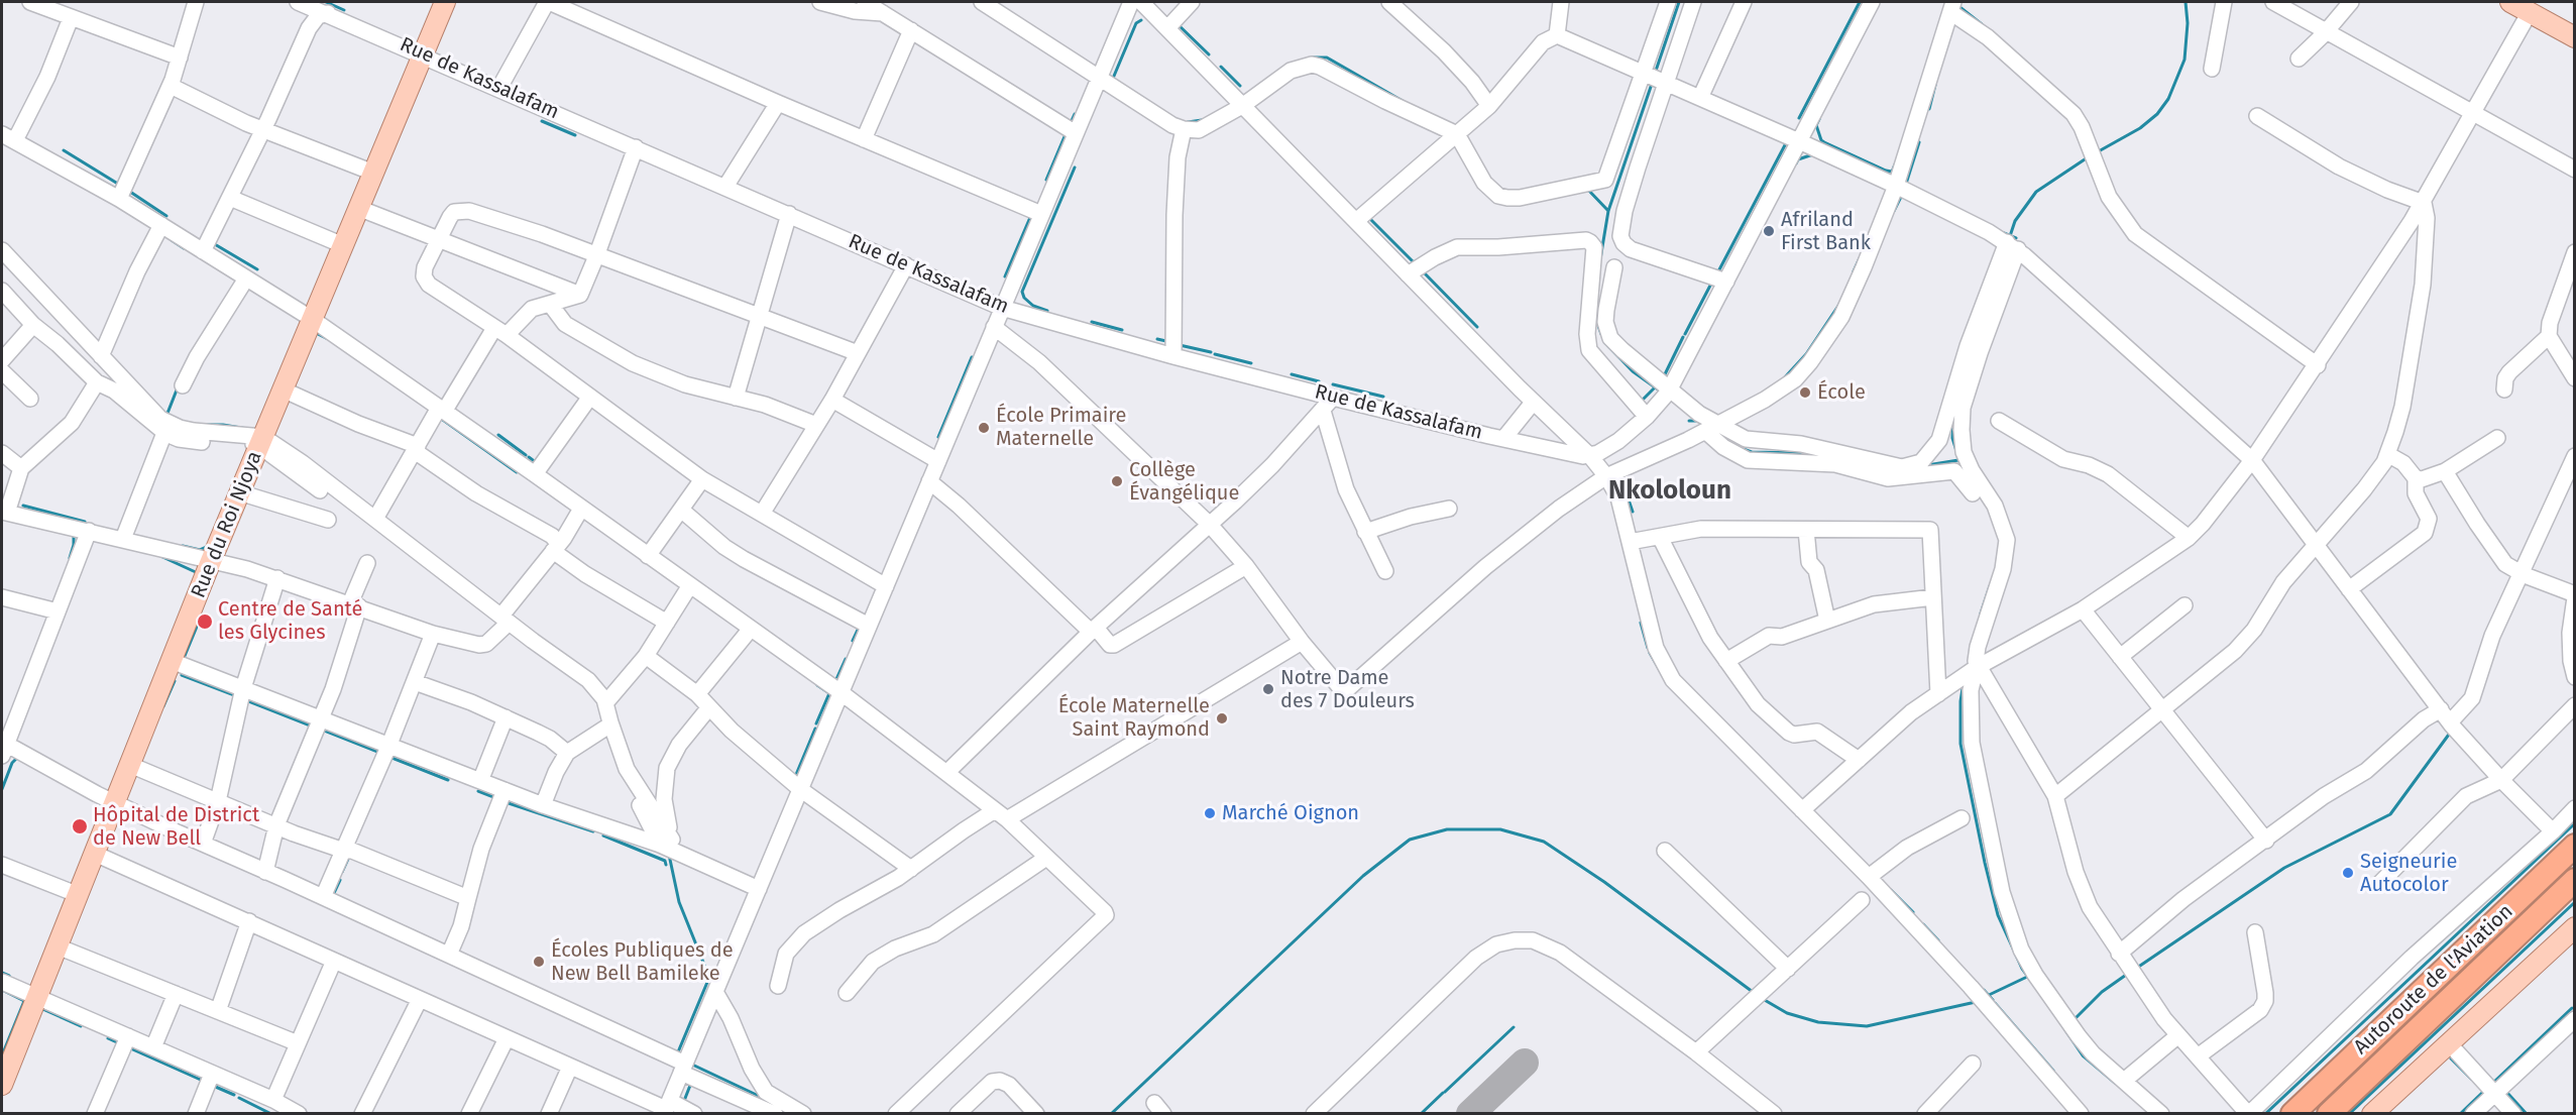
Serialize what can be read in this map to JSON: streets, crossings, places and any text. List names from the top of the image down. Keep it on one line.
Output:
{"streets":{"highway":["Autoroute de l'Aviation"],"main road":["Rue du Roi Njoya"],"street":["Rue de Kassalafam"]},"crossings":[["Rue de Kassalafam","Rue du Roi Njoya"]],"districts":["Nkololoun"],"places":["Afriland First Bank","École","École Primaire Maternelle","Collège Évangélique","Centre de Santé les Glycines","Notre Dame des 7 Douleurs","École Maternelle Saint Raymond","Marché Oignon","Hôpital de District de New Bell","Seigneurie Autocolor","Écoles Publiques de New Bell Bamileke"]}
